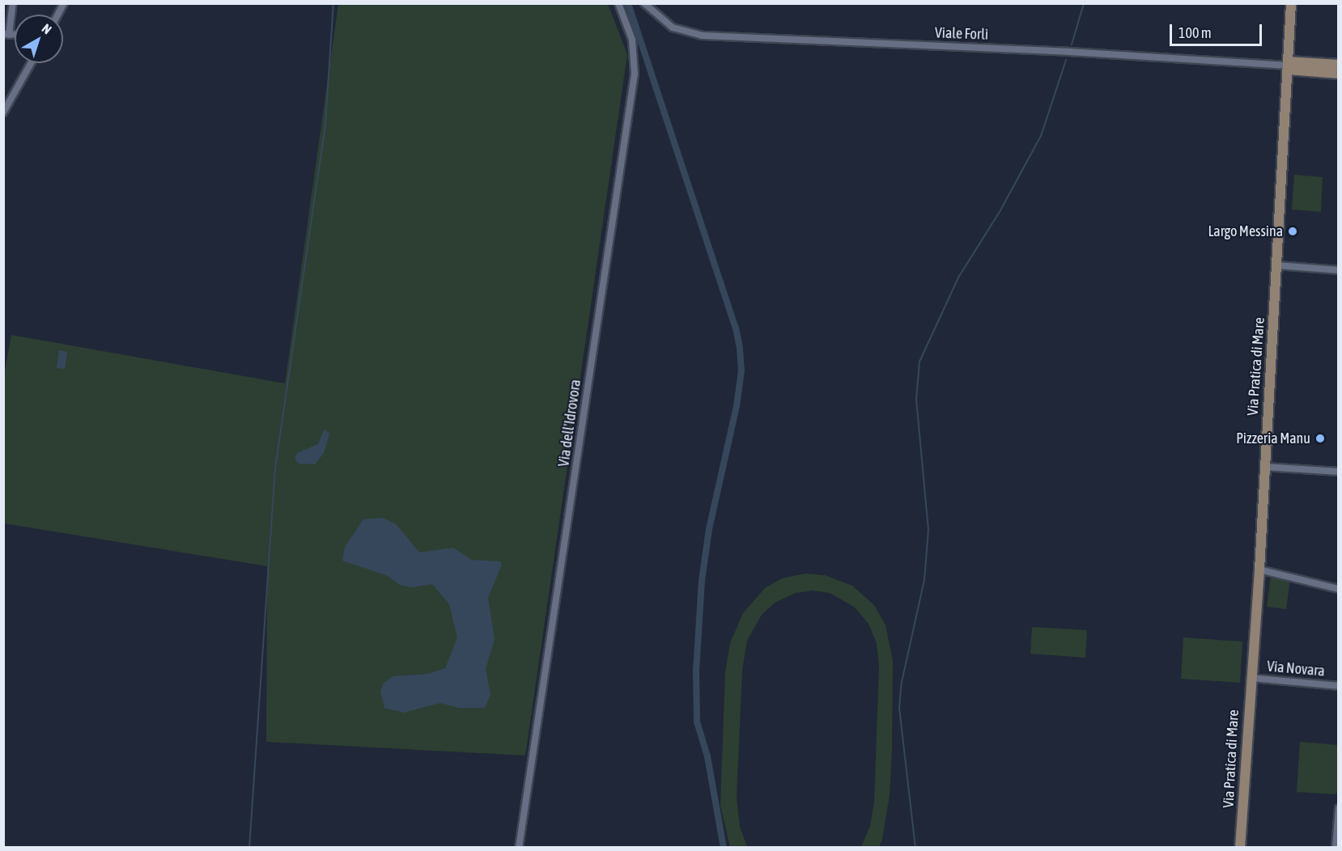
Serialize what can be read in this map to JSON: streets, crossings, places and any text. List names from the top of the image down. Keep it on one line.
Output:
{"streets":{"street":["Viale Forlì","Via Pratica di Mare","Via dell'Idrovora","Via Novara"]},"crossings":[["Viale Forlì","Via Pratica di Mare"],["Via Pratica di Mare","Via Novara"]],"places":["Largo Messina","Pizzeria Manu"],"scale_bar":"100 m","north":"top right"}
